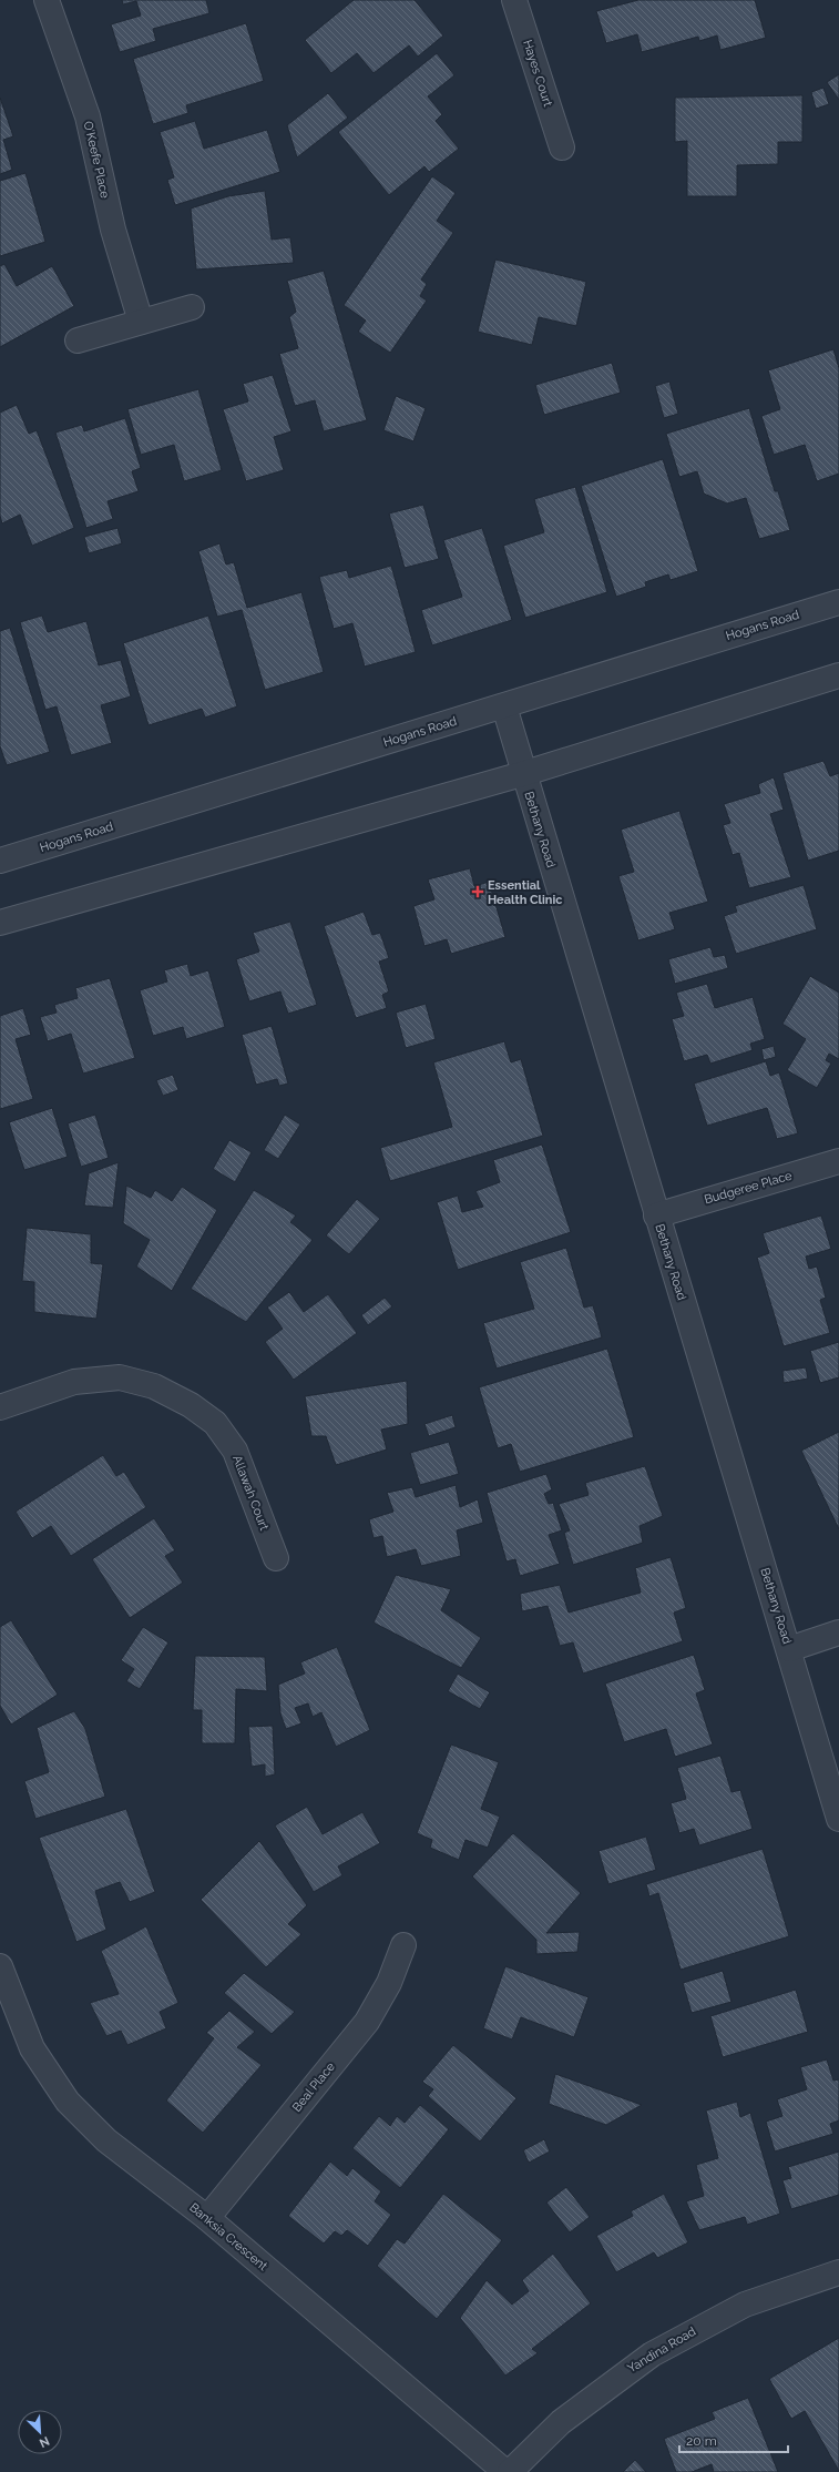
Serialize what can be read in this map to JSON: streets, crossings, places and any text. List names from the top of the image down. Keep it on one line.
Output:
{"streets":{"street":["Hayes Court","O'Keefe Place","Hogans Road","Bethany Road","Budgeree Place","Allawah Court","Beal Place","Banksia Crescent","Yandina Road"]},"crossings":[["Hogans Road","Bethany Road"],["Bethany Road","Budgeree Place"],["Beal Place","Banksia Crescent"]],"places":{"health":["Essential Health Clinic"]},"scale_bar":"20 m","north":"bottom right"}
